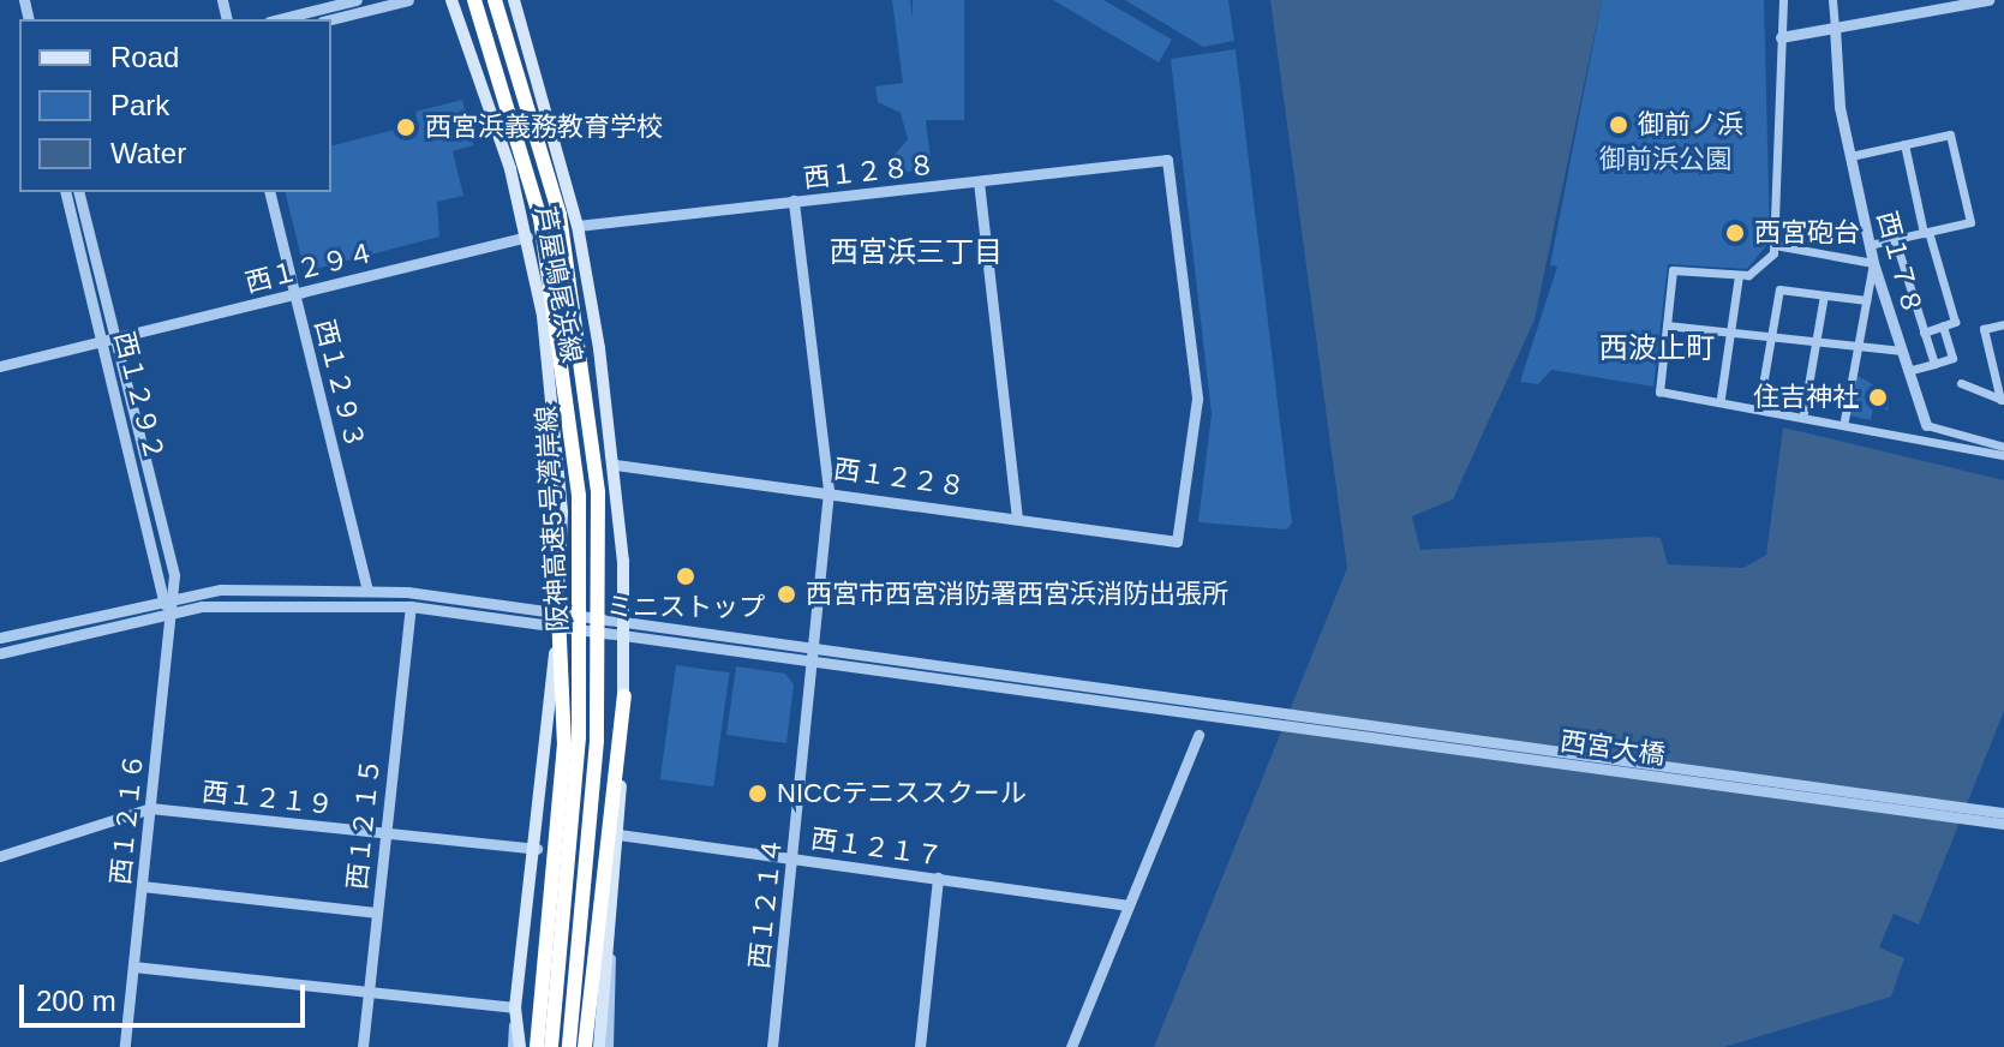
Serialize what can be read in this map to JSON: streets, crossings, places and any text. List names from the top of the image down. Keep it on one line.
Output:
{"streets":{"highway":["阪神高速5号湾岸線"],"main road":["芦屋鳴尾浜線"],"street":["西１２８８","西１７８","西１２９４","西１２９３","西１２９２","西１２２８","西宮大橋","西１２１９","西１２１６","西１２１５","西１２１７","西１２１４"]},"crossings":[["西１２８８","芦屋鳴尾浜線"],["西１２８８","西１２２８"],["西１２８８","西１２１４"],["西１２９４","芦屋鳴尾浜線"],["西１２９４","西１２９３"],["西１２９４","西１２９２"],["芦屋鳴尾浜線","西１２２８"],["芦屋鳴尾浜線","西１２１９"],["芦屋鳴尾浜線","西１２１７"],["西１２９２","西１２１６"],["西１２２８","西１２１４"],["西１２１９","西１２１６"],["西１２１９","西１２１５"],["西１２１７","西１２１４"]],"districts":["西宮浜三丁目","西波止町"],"parks":["御前浜公園"],"places":["御前ノ浜","西宮浜義務教育学校","西宮砲台","住吉神社","ミニストップ","西宮市西宮消防署西宮浜消防出張所","NICCテニススクール"],"legend":["Road","Park","Water"],"scale_bar":"200 m"}
